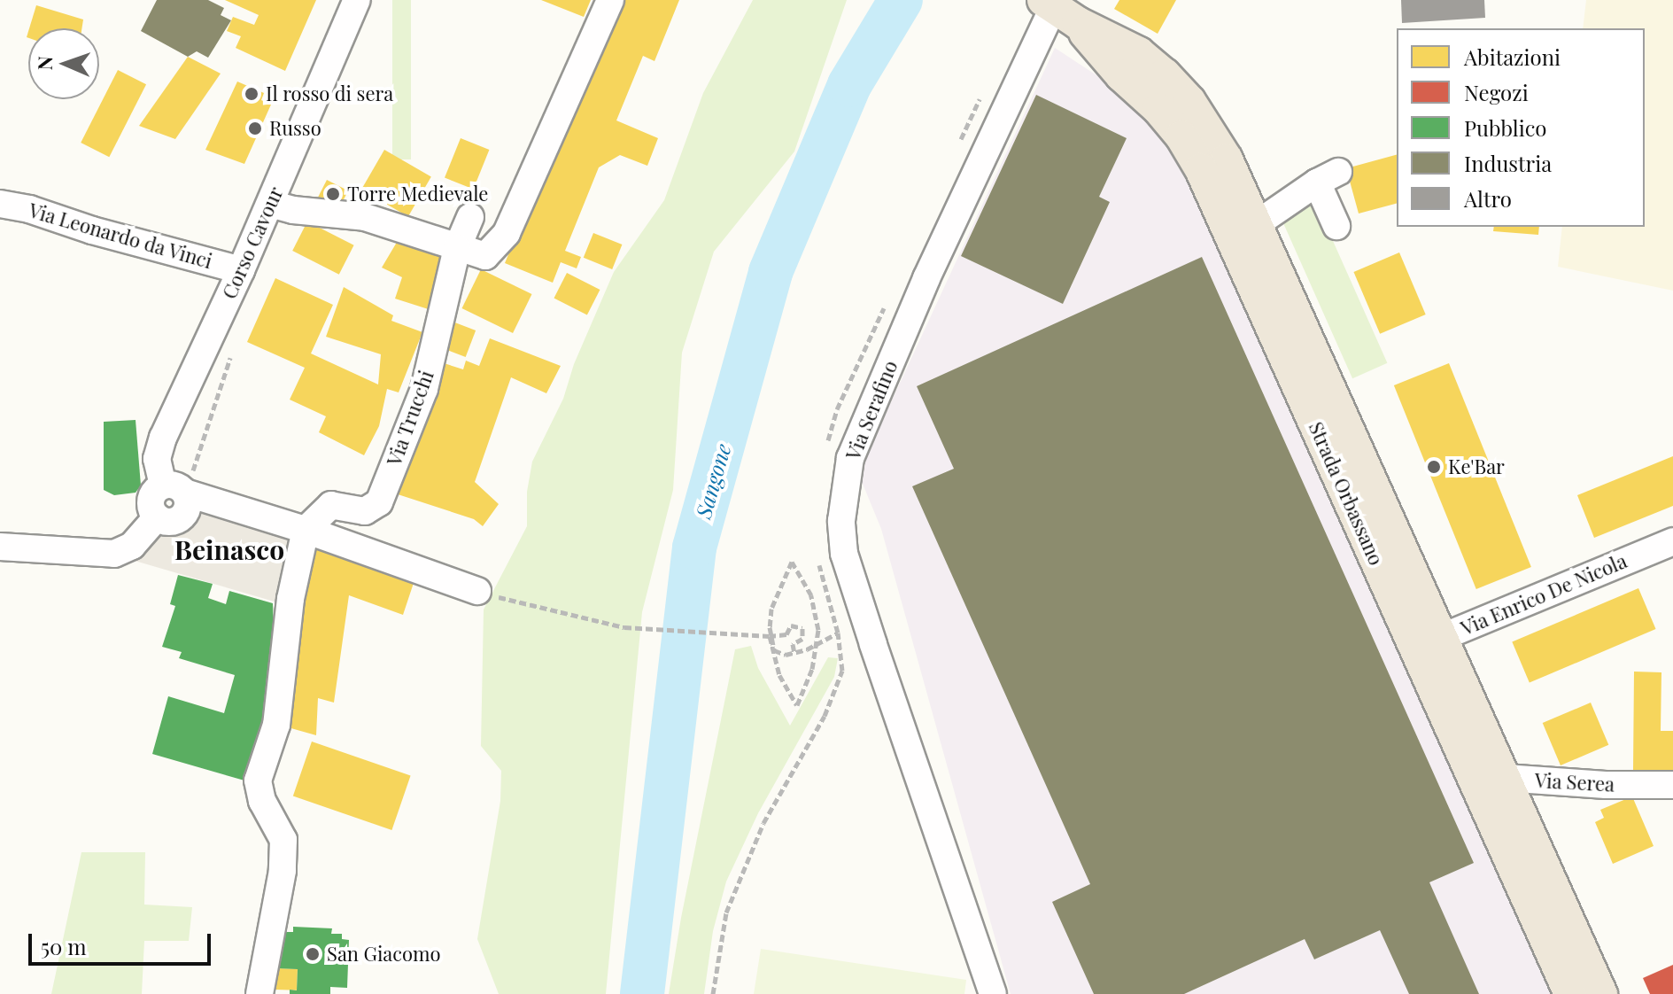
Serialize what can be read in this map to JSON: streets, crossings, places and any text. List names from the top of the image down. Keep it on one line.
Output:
{"streets":{"main road":["Strada Orbassano"],"street":["Via Leonardo da Vinci","Corso Cavour","Via Serafino","Via Trucchi","Via Enrico De Nicola","Via Serea"]},"crossings":[["Via Leonardo da Vinci","Corso Cavour"],["Via Serafino","Strada Orbassano"],["Strada Orbassano","Via Enrico De Nicola"],["Strada Orbassano","Via Serea"]],"districts":["Beinasco"],"water":["Sangone"],"places":["Il rosso di sera","Russo","Torre Medievale","Ke'Bar","San Giacomo"],"legend":["Abitazioni","Negozi","Pubblico","Industria","Altro"],"scale_bar":"50 m","north":"left"}
